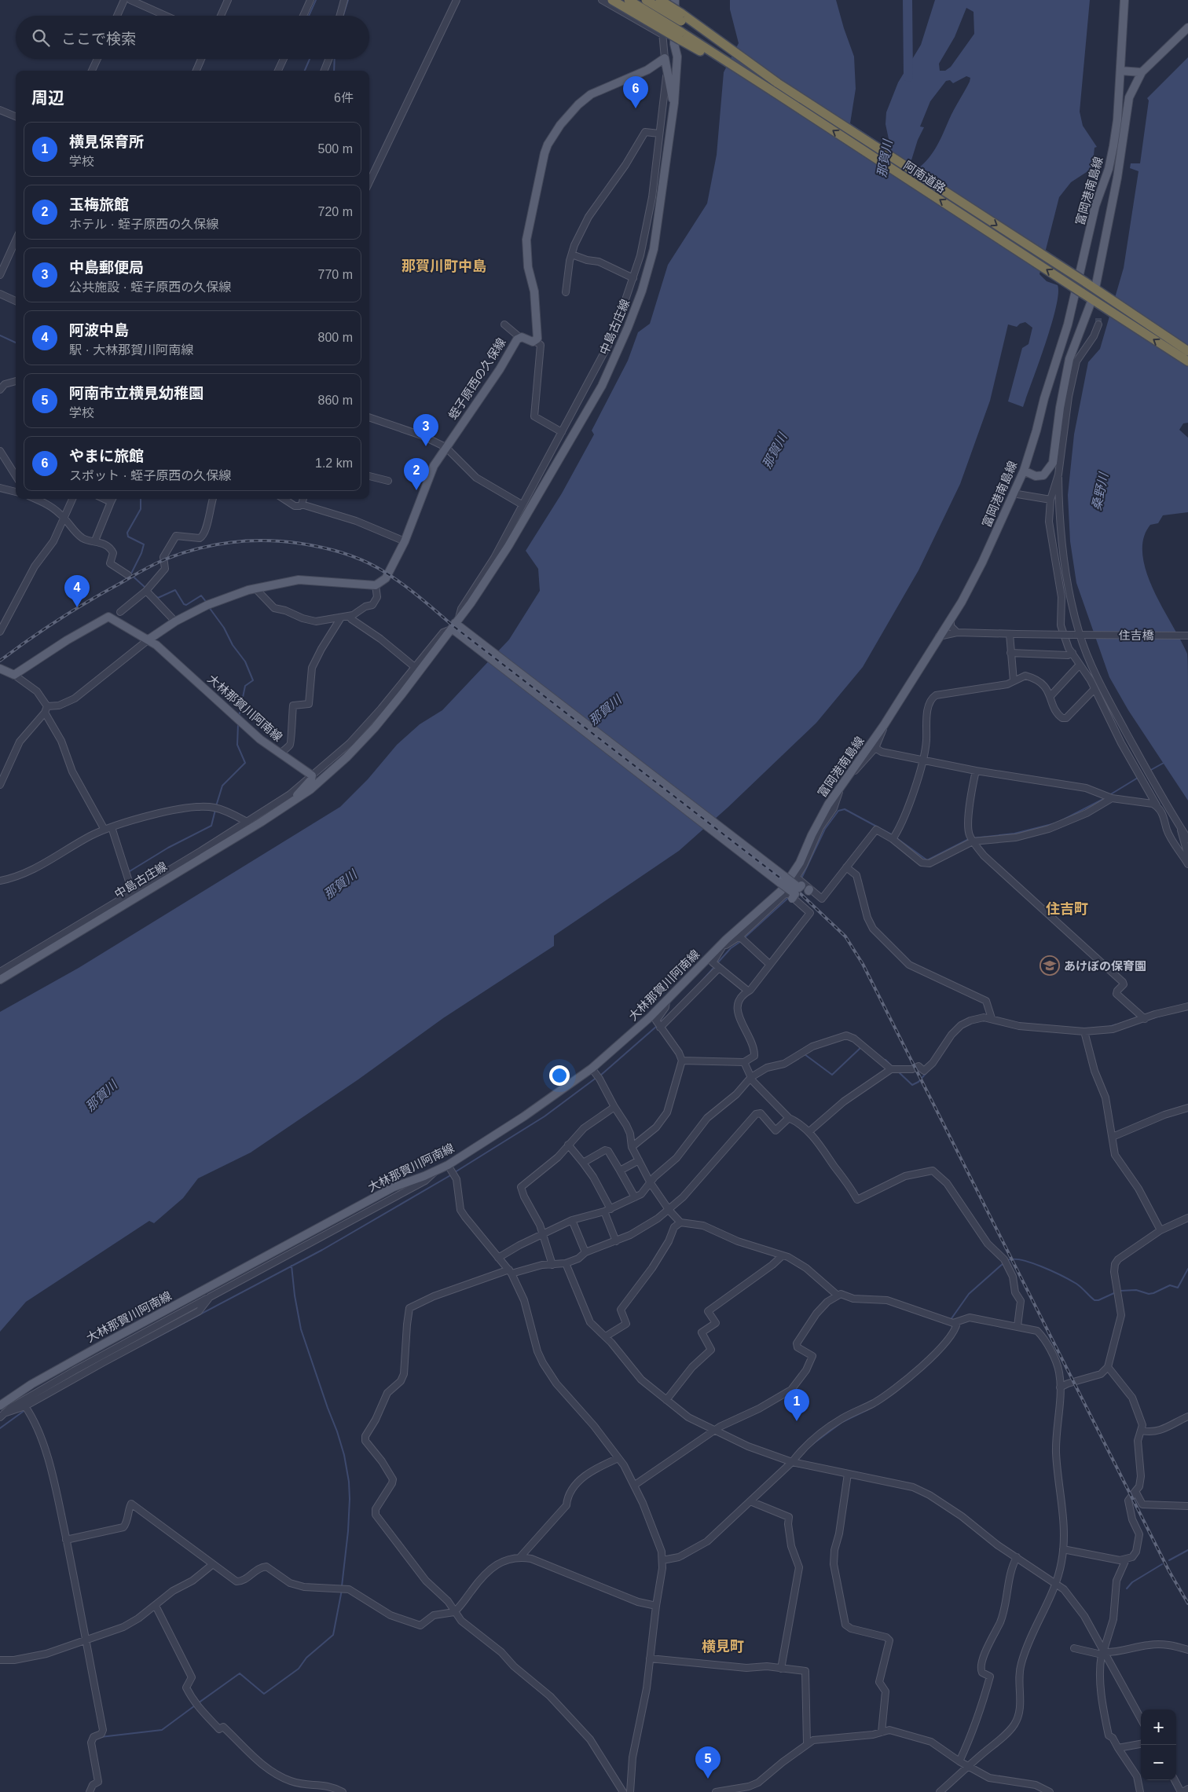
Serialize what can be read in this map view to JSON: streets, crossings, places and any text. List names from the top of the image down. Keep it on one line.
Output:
{"streets":{"highway":["阿南道路"],"main road":["富岡港南島線","中島古庄線","蛭子原西の久保線","大林那賀川阿南線"],"street":["住吉橋"]},"crossings":[["富岡港南島線","住吉橋"],["富岡港南島線","大林那賀川阿南線"]],"districts":["那賀川町中島","住吉町","横見町"],"water":["那賀川","桑野川"],"places":{"school or university":["あけぼの保育園"]},"page":{"search":"ここで検索","heading":["周辺","6件"],"pins":["6","3","2","4","1","5"],"list":[{"mark":"1","name":"横見保育所","note":"学校","value":"500 m"},{"mark":"2","name":"玉梅旅館","note":"ホテル · 蛭子原西の久保線","value":"720 m"},{"mark":"3","name":"中島郵便局","note":"公共施設 · 蛭子原西の久保線","value":"770 m"},{"mark":"4","name":"阿波中島","note":"駅 · 大林那賀川阿南線","value":"800 m"},{"mark":"5","name":"阿南市立横見幼稚園","note":"学校","value":"860 m"},{"mark":"6","name":"やまに旅館","note":"スポット · 蛭子原西の久保線","value":"1.2 km"}],"map_buttons":["+","−"]}}
